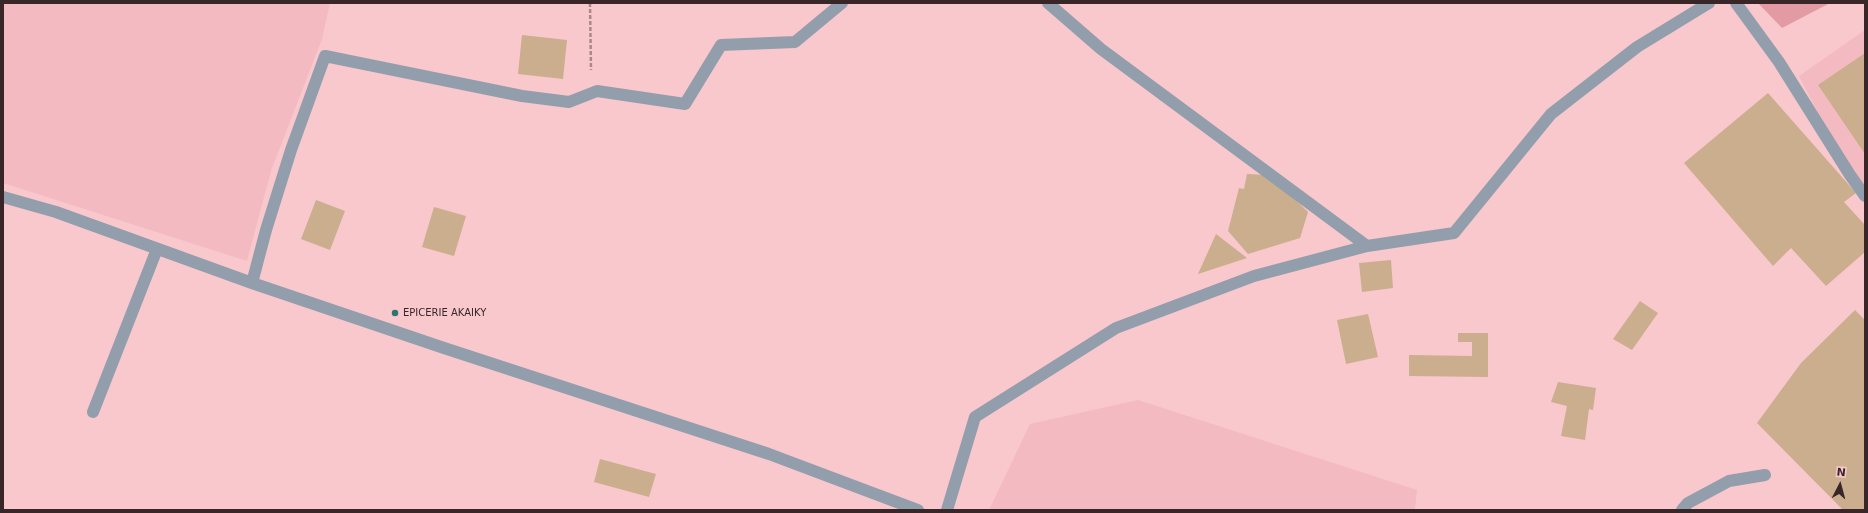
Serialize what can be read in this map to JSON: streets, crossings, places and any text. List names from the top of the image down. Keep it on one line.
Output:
{"places":["EPICERIE AKAIKY"],"north":"top"}
